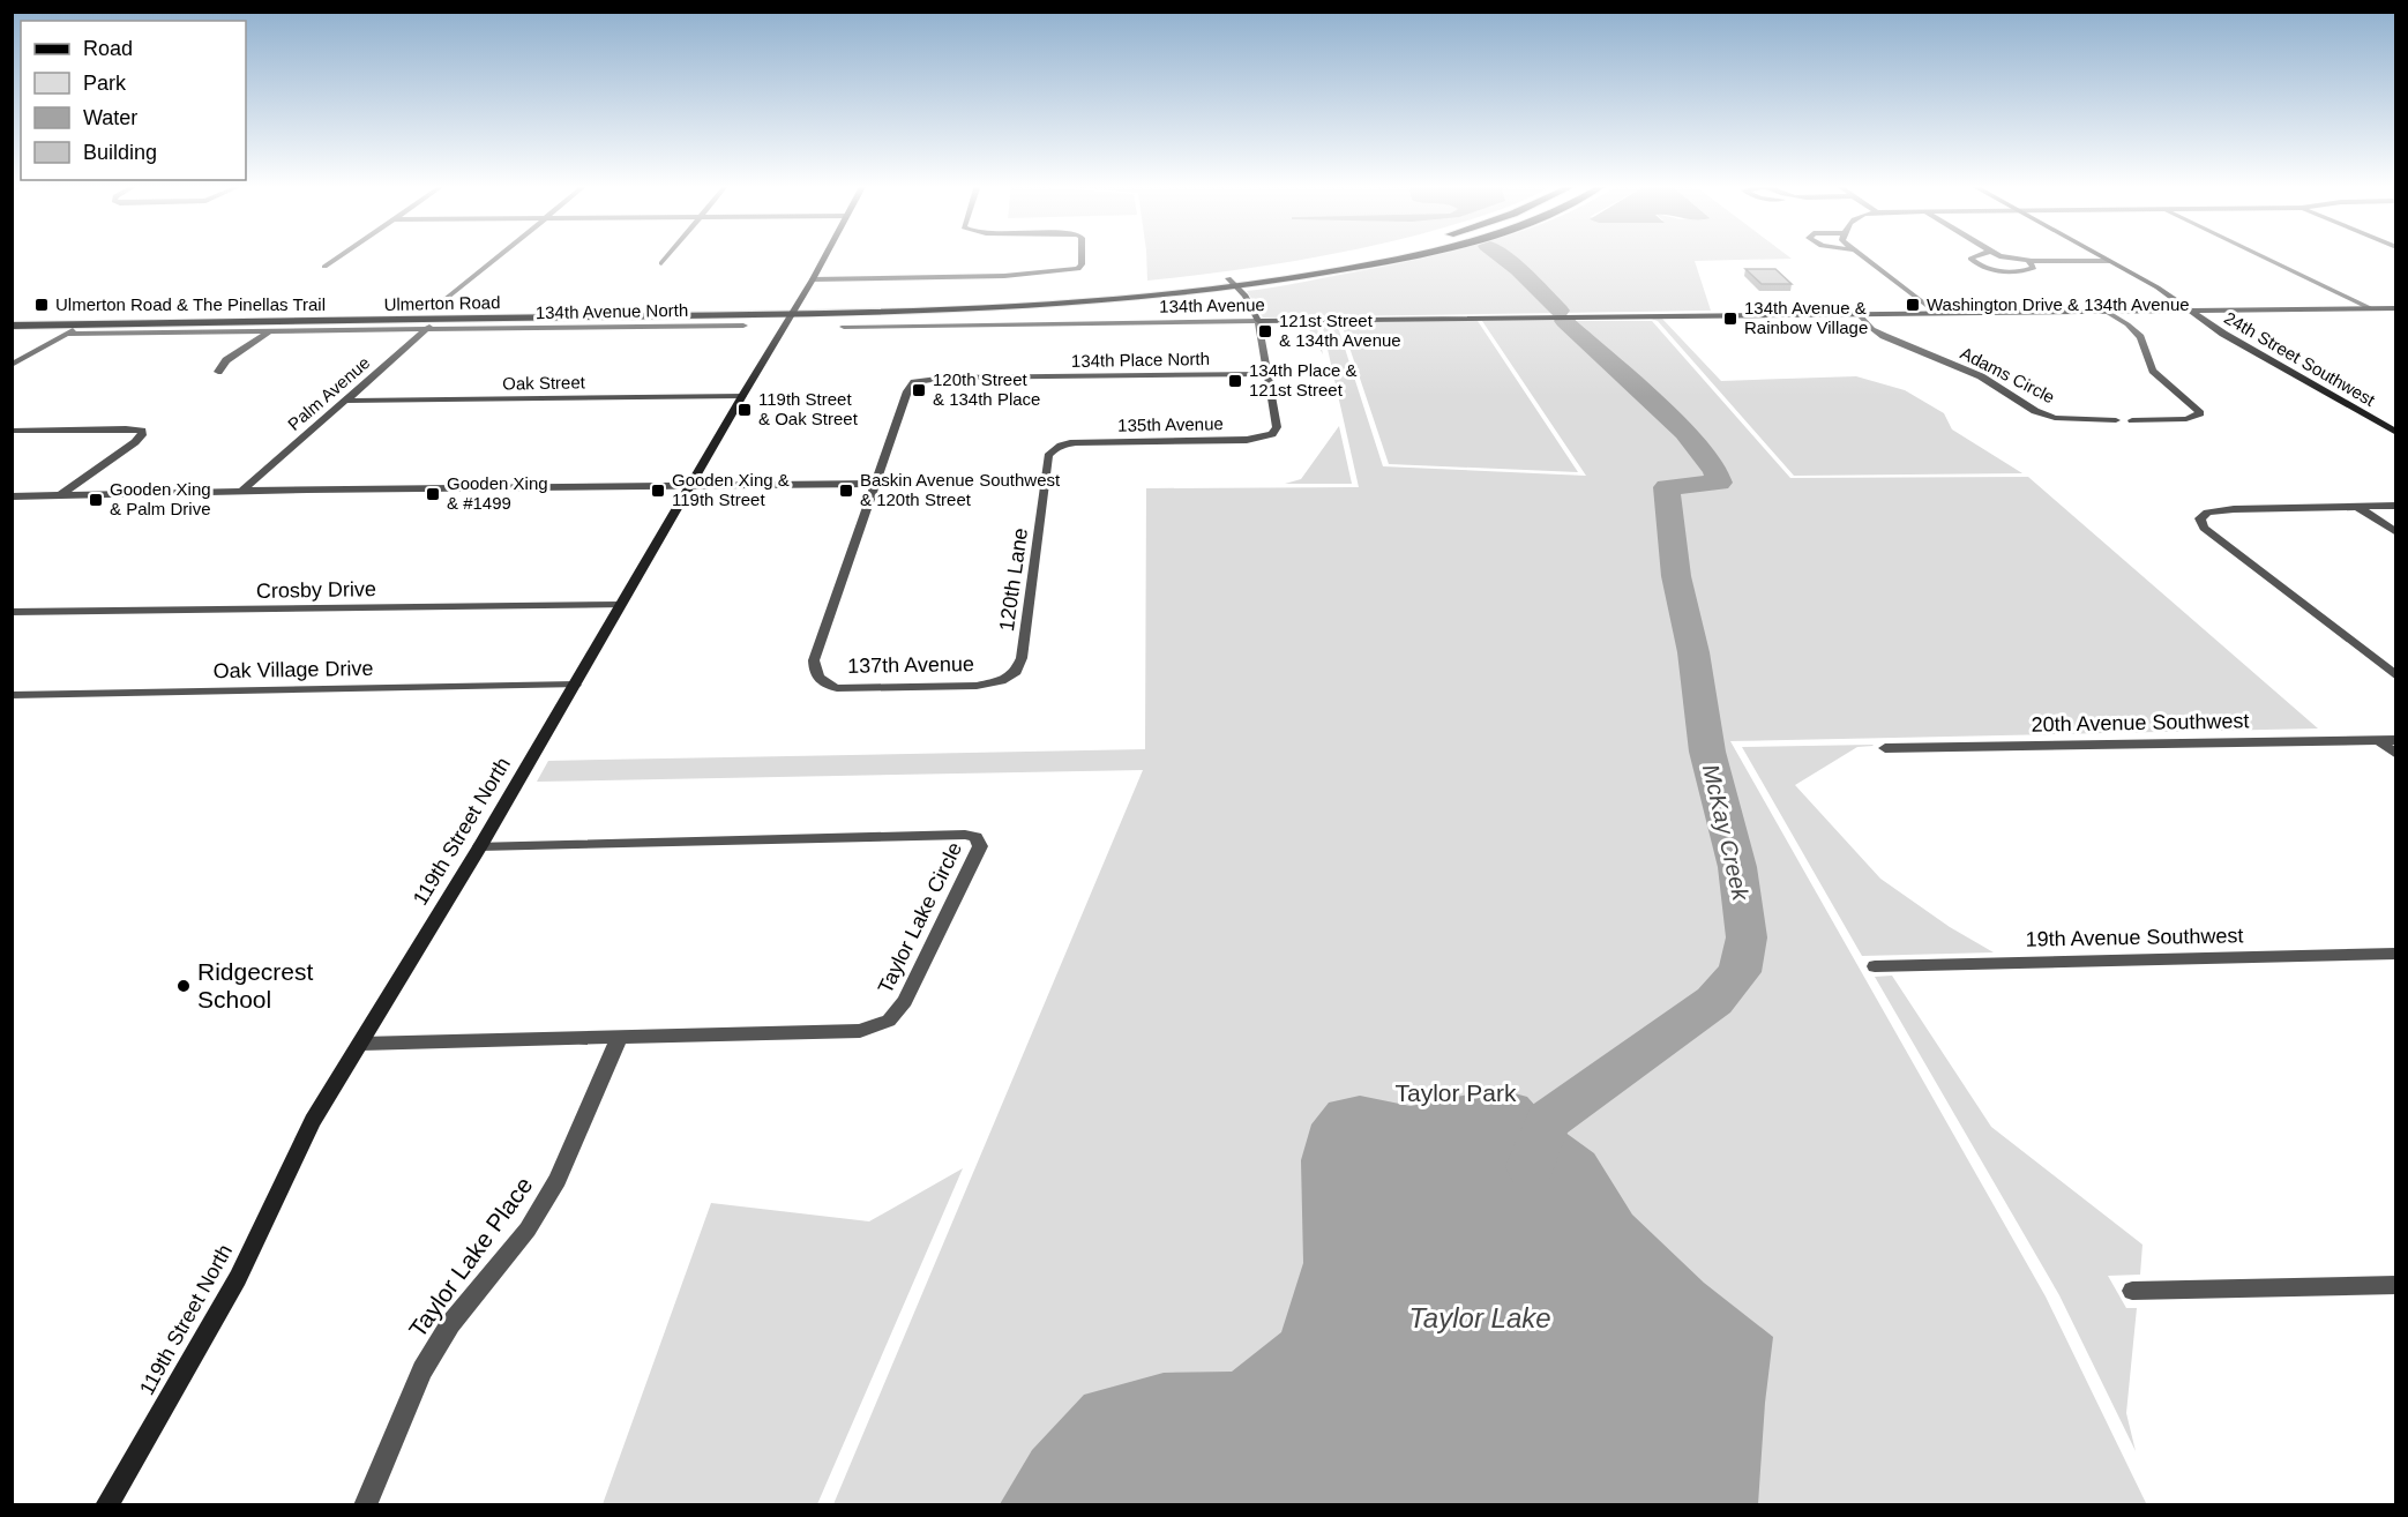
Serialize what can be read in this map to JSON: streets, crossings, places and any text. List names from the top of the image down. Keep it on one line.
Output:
{"streets":{"main road":["Ulmerton Road"],"street":["134th Avenue","134th Avenue North","24th Street Southwest","134th Place North","Adams Circle","Oak Street","Palm Avenue","135th Avenue","120th Lane","Crosby Drive","137th Avenue","Oak Village Drive","20th Avenue Southwest","119th Street North","Taylor Lake Circle","19th Avenue Southwest","Taylor Lake Place"]},"crossings":[["Ulmerton Road","Palm Avenue"],["Ulmerton Road","119th Street North"],["134th Avenue","Adams Circle"],["134th Avenue North","Palm Avenue"],["134th Place North","135th Avenue"],["134th Place North","137th Avenue"],["Oak Street","Palm Avenue"],["Oak Street","119th Street North"],["135th Avenue","120th Lane"],["120th Lane","137th Avenue"],["Crosby Drive","119th Street North"],["Oak Village Drive","119th Street North"],["119th Street North","Taylor Lake Circle"],["Taylor Lake Circle","Taylor Lake Place"]],"water":["McKay Creek","Taylor Lake"],"parks":["Taylor Park"],"places":{"transit":["Ulmerton Road & The Pinellas Trail","Washington Drive & 134th Avenue","134th Avenue & Rainbow Village","121st Street & 134th Avenue","134th Place & 121st Street","120th Street & 134th Place","119th Street & Oak Street","Gooden Xing & 119th Street","Baskin Avenue Southwest & 120th Street","Gooden Xing & #1499","Gooden Xing & Palm Drive"],"other":["Ridgecrest School"]},"legend":["Road","Park","Water","Building"]}
